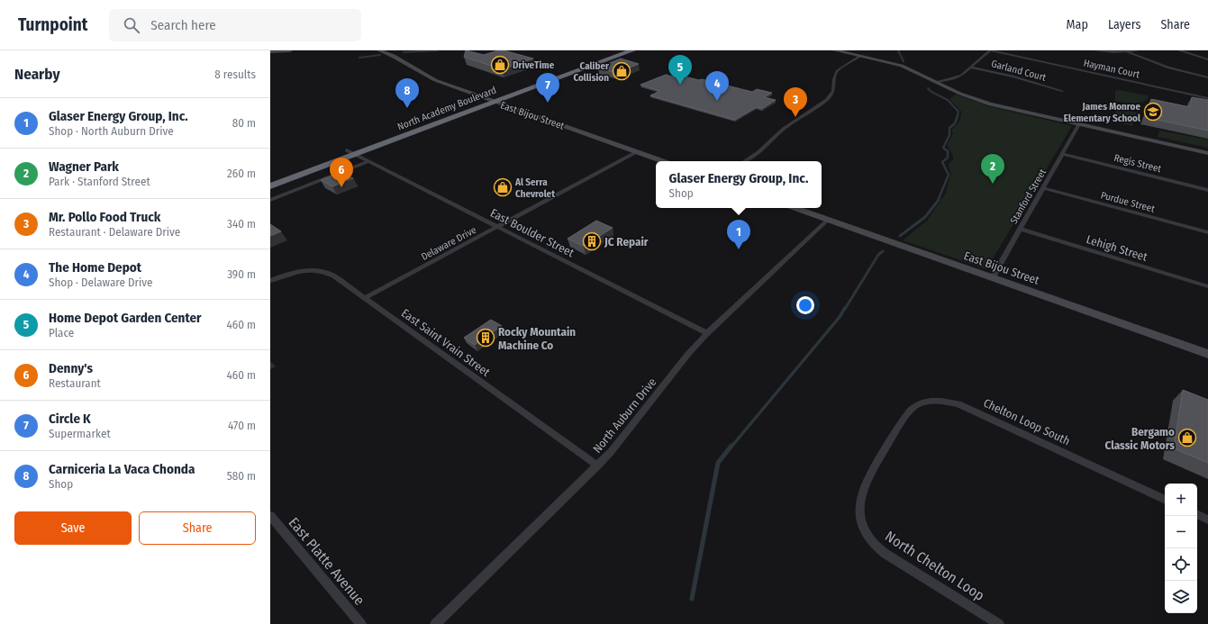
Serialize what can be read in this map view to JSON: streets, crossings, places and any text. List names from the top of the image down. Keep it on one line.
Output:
{"streets":{"highway":["North Academy Boulevard"],"street":["Hayman Court","Garland Court","East Bijou Street","Regis Street","Stanford Street","Purdue Street","East Boulder Street","Delaware Drive","Lehigh Street","East Saint Vrain Street","North Auburn Drive","Chelton Loop South","East Platte Avenue","North Chelton Loop"]},"crossings":[["North Academy Boulevard","East Bijou Street"],["North Academy Boulevard","East Boulder Street"],["East Bijou Street","Stanford Street"],["East Bijou Street","Delaware Drive"],["East Bijou Street","North Auburn Drive"],["Regis Street","Stanford Street"],["Stanford Street","Purdue Street"],["Stanford Street","Lehigh Street"],["East Boulder Street","Delaware Drive"],["East Boulder Street","North Auburn Drive"],["Delaware Drive","East Saint Vrain Street"],["East Saint Vrain Street","North Auburn Drive"],["Chelton Loop South","North Chelton Loop"]],"places":{"shop":["DriveTime","Caliber Collision","Al Serra Chevrolet","Bergamo Classic Motors"],"school or university":["James Monroe Elementary School"],"building":["JC Repair","Rocky Mountain Machine Co"]},"page":{"header":"Turnpoint","search":"Search here","nav":["Map","Layers","Share"],"heading":["Nearby","8 results"],"pins":["5","4","7","8","3","2","6","1"],"list":[{"mark":"1","name":"Glaser Energy Group, Inc.","note":"Shop · North Auburn Drive","value":"80 m"},{"mark":"2","name":"Wagner Park","note":"Park · Stanford Street","value":"260 m"},{"mark":"3","name":"Mr. Pollo Food Truck","note":"Restaurant · Delaware Drive","value":"340 m"},{"mark":"4","name":"The Home Depot","note":"Shop · Delaware Drive","value":"390 m"},{"mark":"5","name":"Home Depot Garden Center","note":"Place","value":"460 m"},{"mark":"6","name":"Denny's","note":"Restaurant","value":"460 m"},{"mark":"7","name":"Circle K","note":"Supermarket","value":"470 m"},{"mark":"8","name":"Carniceria La Vaca Chonda","note":"Shop","value":"580 m"}],"popup":["Glaser Energy Group, Inc.","Shop"],"map_buttons":["+","−"],"buttons":["Save","Share"]}}
